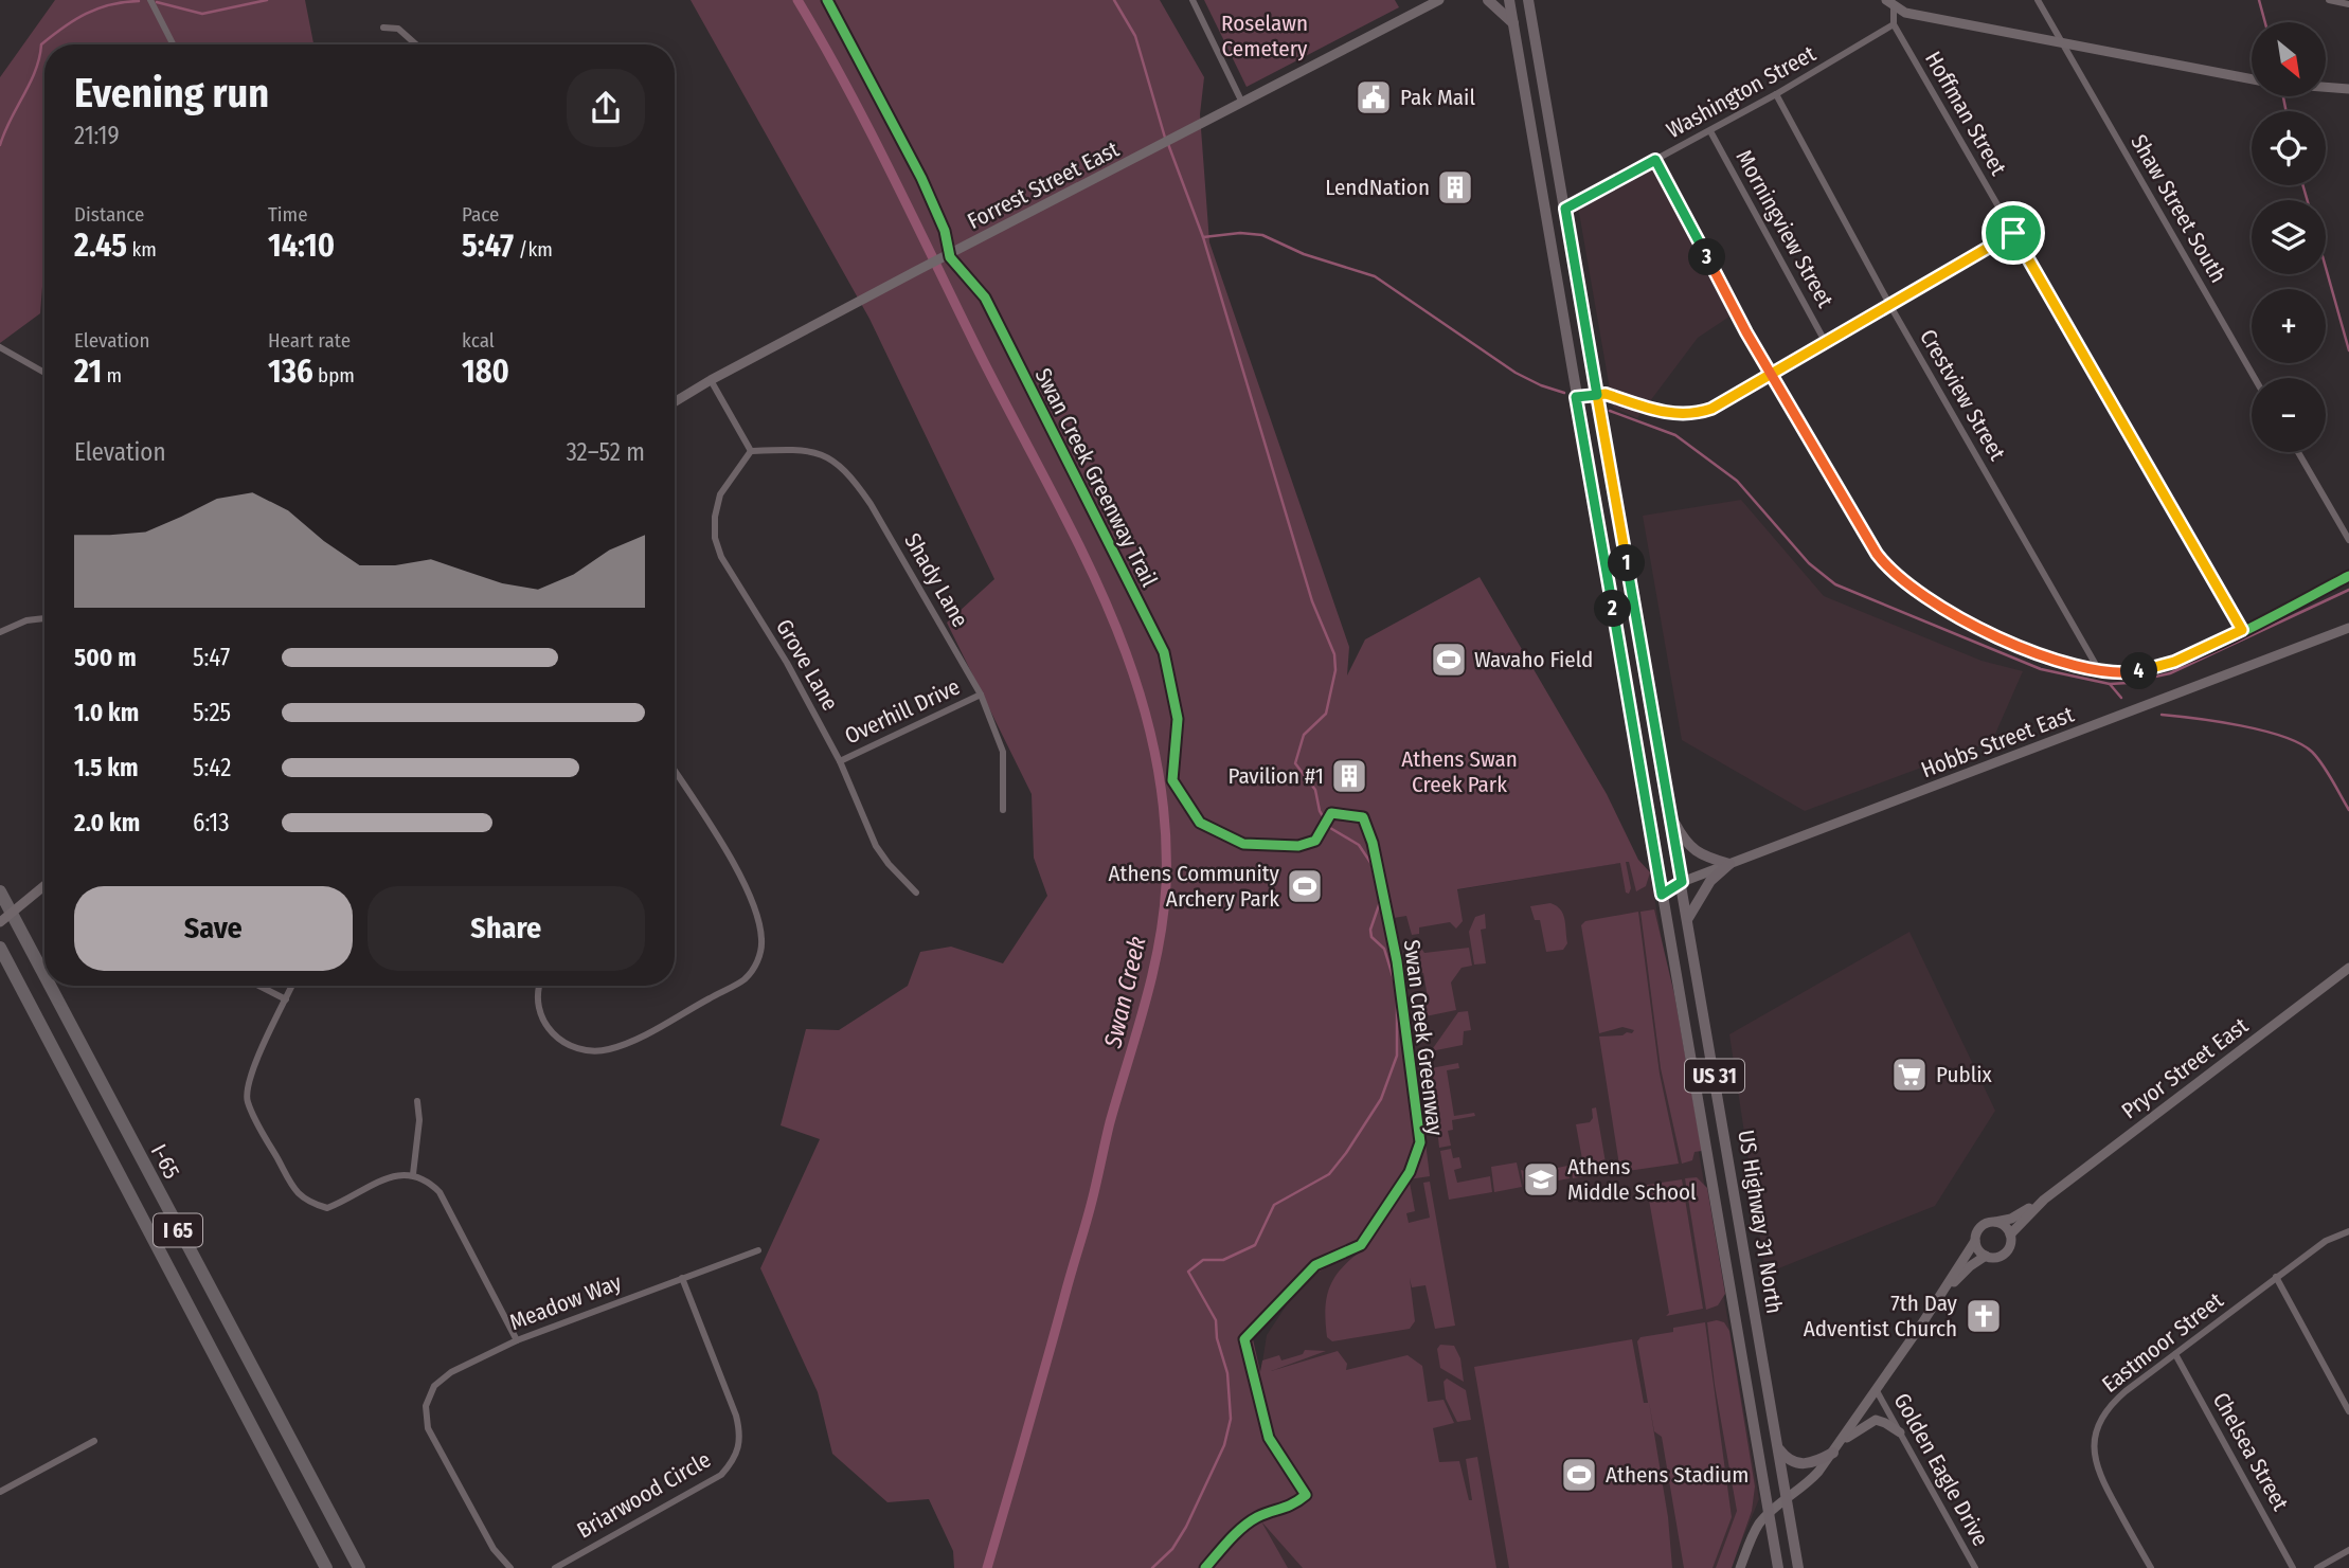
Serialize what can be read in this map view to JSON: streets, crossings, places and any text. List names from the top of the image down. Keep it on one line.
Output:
{"streets":{"highway":["I-65","I 65"],"main road":["US 31","US Highway 31 North"],"street":["Washington Street","Hoffman Street","Forrest Street East","Shaw Street South","Morningview Street","Crestview Street","Shady Lane","Grove Lane","Overhill Drive","Hobbs Street East","Pryor Street East","Meadow Way","Eastmoor Street","Chelsea Street","Golden Eagle Drive","Briarwood Circle"],"cycle path":["Swan Creek Greenway Trail"]},"crossings":[["Washington Street","Hoffman Street"],["Washington Street","Morningview Street"],["Washington Street","Crestview Street"],["Washington Street","US 31"],["Shady Lane","Grove Lane"],["Shady Lane","Overhill Drive"],["Grove Lane","Overhill Drive"],["Hobbs Street East","US 31"],["Hobbs Street East","US Highway 31 North"],["US 31","US Highway 31 North"],["Meadow Way","Briarwood Circle"],["Eastmoor Street","Chelsea Street"]],"water":["Swan Creek"],"parks":["Roselawn Cemetery","Athens Swan Creek Park"],"places":{"public building":["Pak Mail"],"building":["LendNation","Pavilion #1"],"sports":["Wavaho Field","Athens Community Archery Park","Athens Stadium"],"supermarket":["Publix"],"school or university":["Athens Middle School"],"church":["7th Day Adventist Church"]},"north":"bottom right","page":{"map_buttons":["+","−"],"heading":["Evening run","21:19"],"stats":[["Distance","2.45 km"],["Time","14:10"],["Pace","5:47 /km"],["Elevation","21 m"],["Heart rate","136 bpm"],["kcal","180"]],"pins":["3","1","2","4"],"chart":["Elevation","32–52 m"],"list":[{"name":"500 m","note":"5:47"},{"name":"1.0 km","note":"5:25"},{"name":"1.5 km","note":"5:42"},{"name":"2.0 km","note":"6:13"}],"buttons":["Save","Share"]}}
